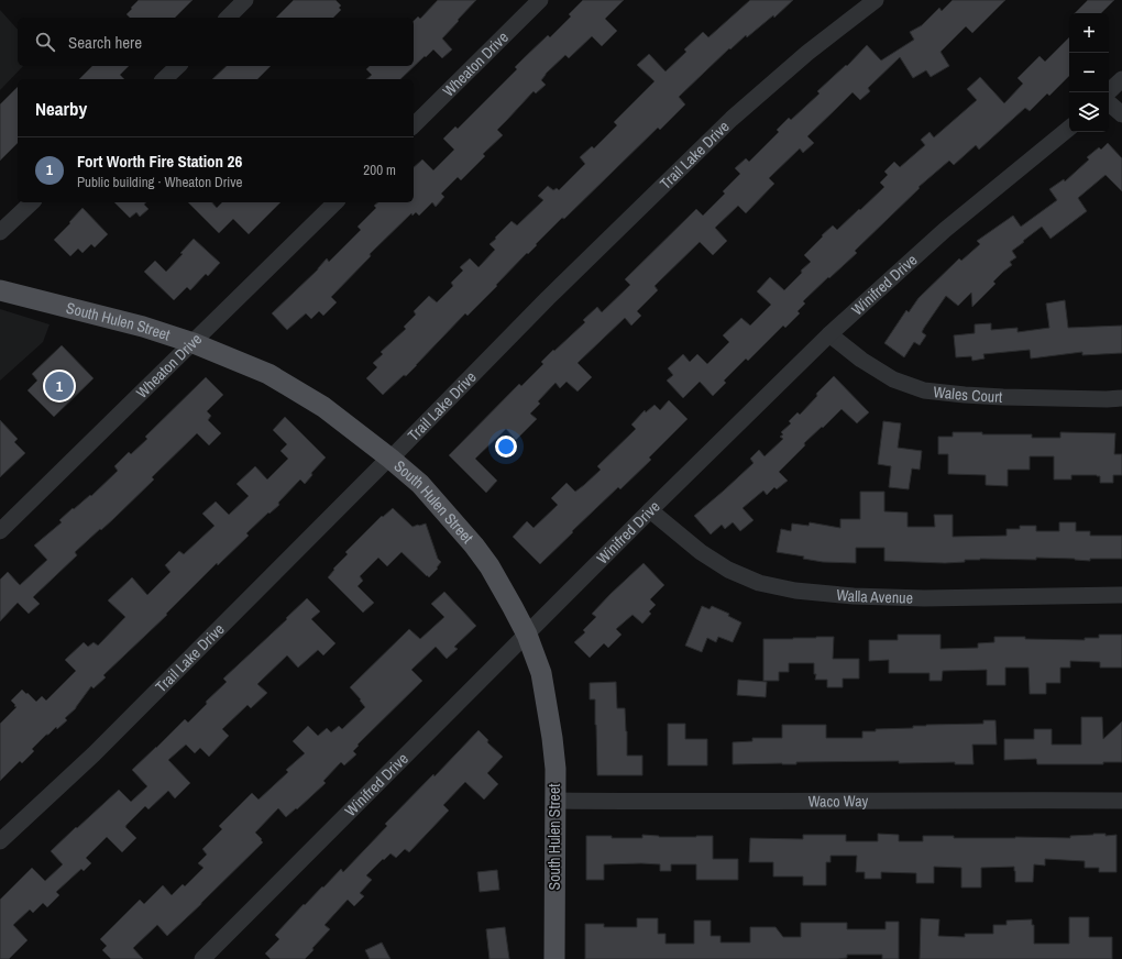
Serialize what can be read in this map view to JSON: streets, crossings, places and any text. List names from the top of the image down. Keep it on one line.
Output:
{"streets":{"main road":["South Hulen Street"],"street":["Wheaton Drive","Trail Lake Drive","Winifred Drive","Wales Court","Walla Avenue","Waco Way"]},"crossings":[["Wheaton Drive","South Hulen Street"],["Trail Lake Drive","South Hulen Street"],["Winifred Drive","South Hulen Street"],["Winifred Drive","Wales Court"],["Winifred Drive","Walla Avenue"],["South Hulen Street","Waco Way"]],"page":{"map_buttons":["+","−"],"search":"Search here","heading":"Nearby","list":[{"mark":"1","name":"Fort Worth Fire Station 26","note":"Public building · Wheaton Drive","value":"200 m"}],"pins":"1"}}
